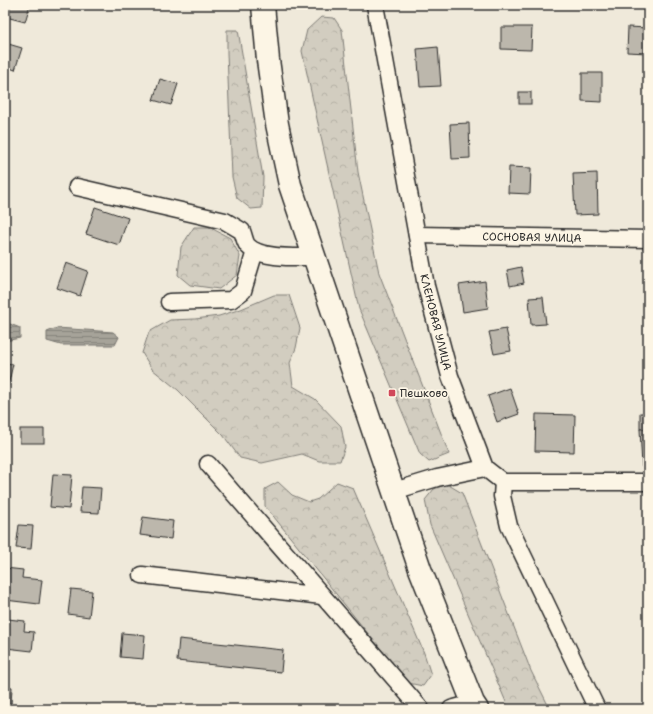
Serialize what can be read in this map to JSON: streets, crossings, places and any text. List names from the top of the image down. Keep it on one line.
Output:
{"streets":{"street":["СОСНОВАЯ УЛИЦА","КЛЕНОВАЯ УЛИЦА"]},"crossings":[["СОСНОВАЯ УЛИЦА","КЛЕНОВАЯ УЛИЦА"]],"places":{"transit":["Пешково"]}}
